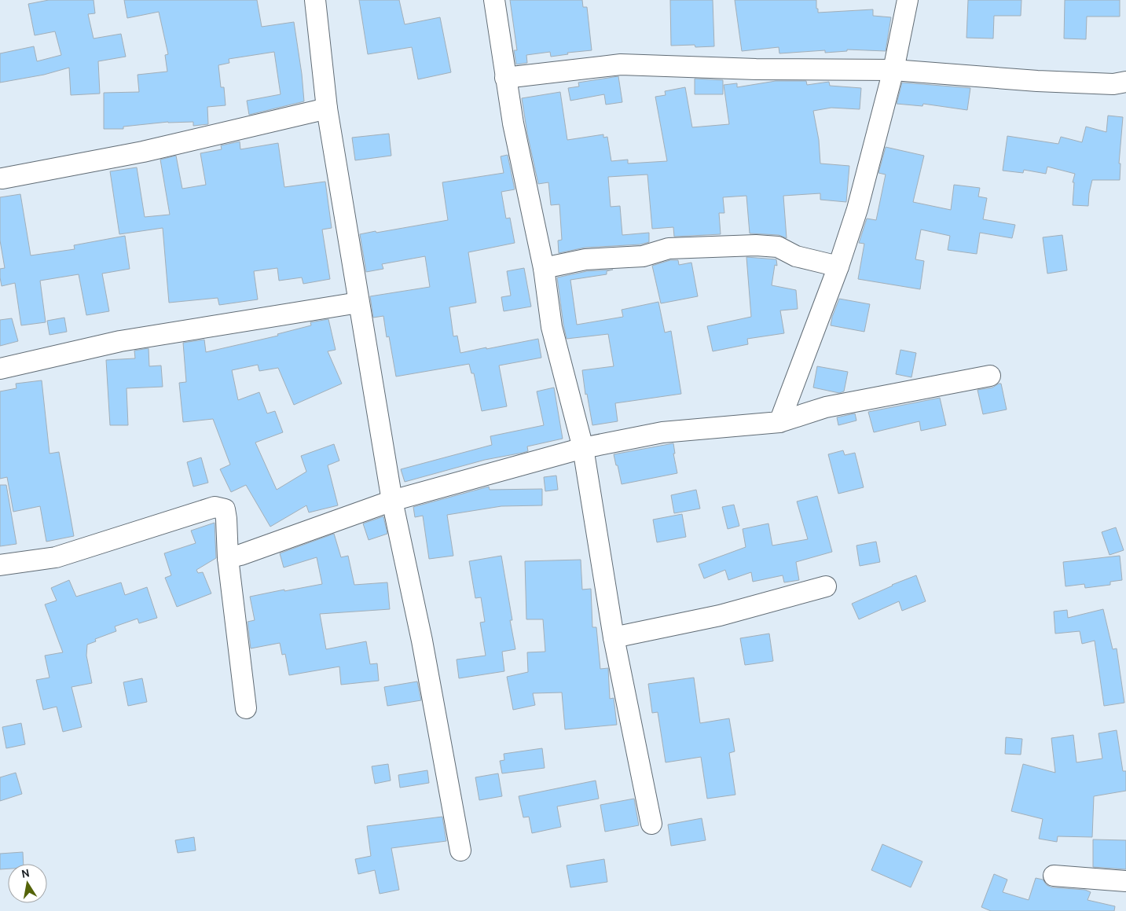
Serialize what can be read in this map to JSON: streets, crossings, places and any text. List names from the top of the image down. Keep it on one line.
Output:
{"north":"top"}
